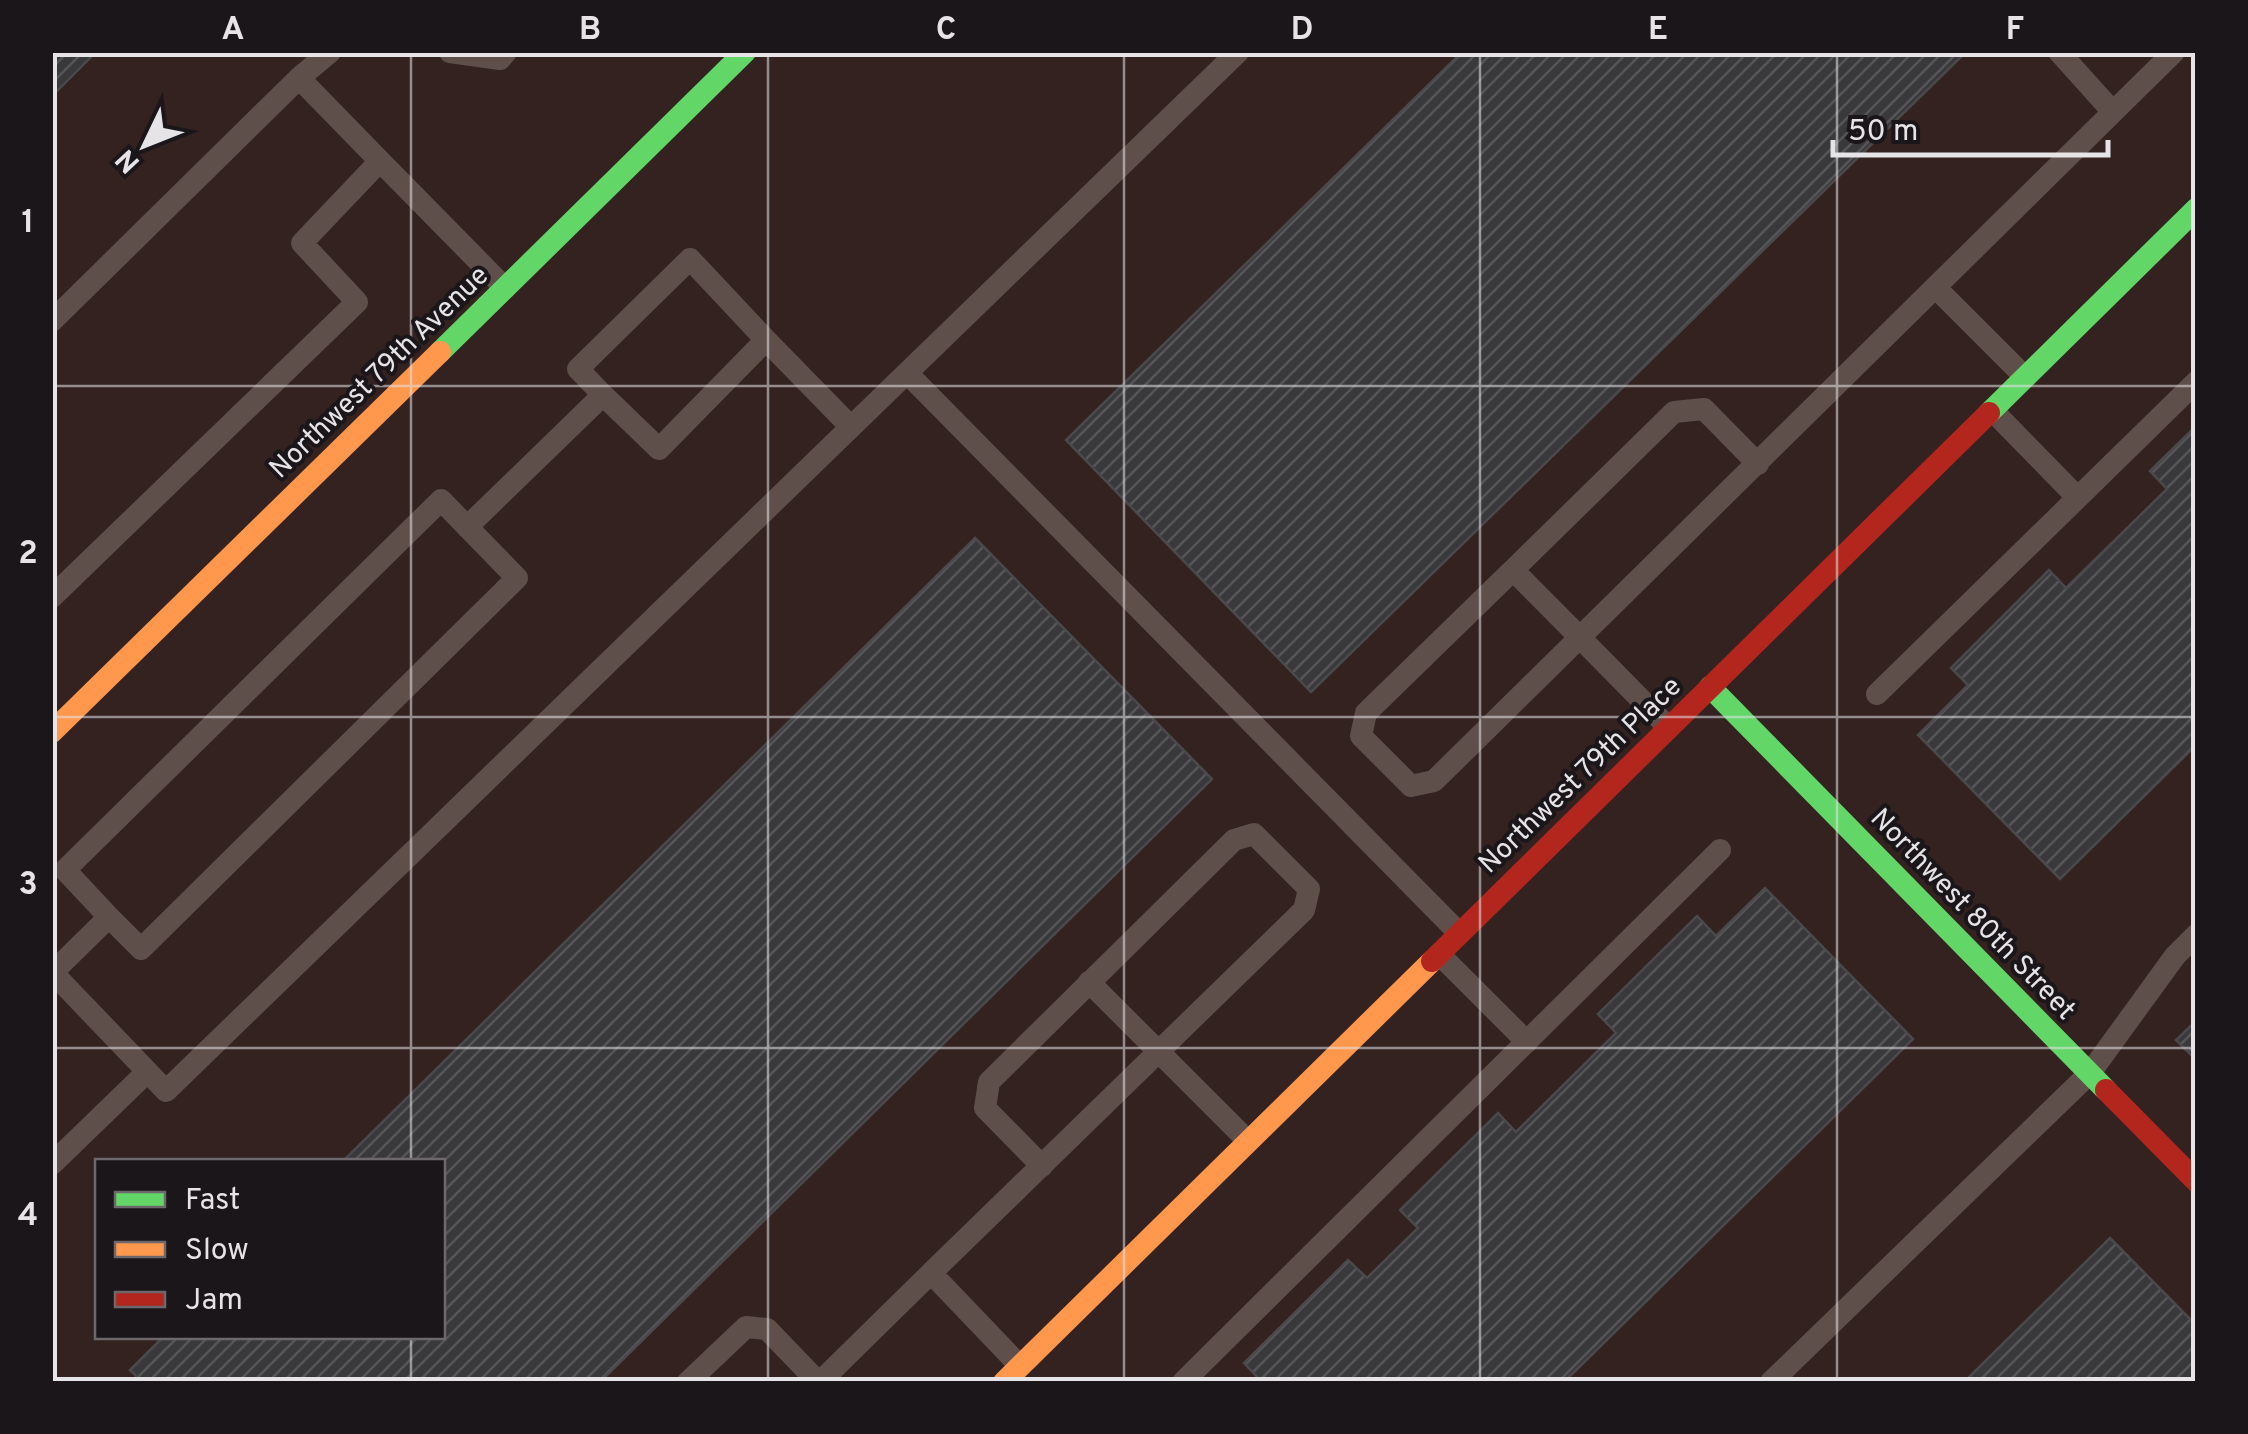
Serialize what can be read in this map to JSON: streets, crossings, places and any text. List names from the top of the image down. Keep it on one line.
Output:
{"streets":{"main road":["Northwest 79th Avenue","Northwest 79th Place","Northwest 80th Street"]},"crossings":[["Northwest 79th Place","Northwest 80th Street"]],"legend":["Fast","Slow","Jam"],"scale_bar":"50 m","north":"bottom left","grid":{"columns":["A","B","C","D","E","F"],"rows":["1","2","3","4"]}}
